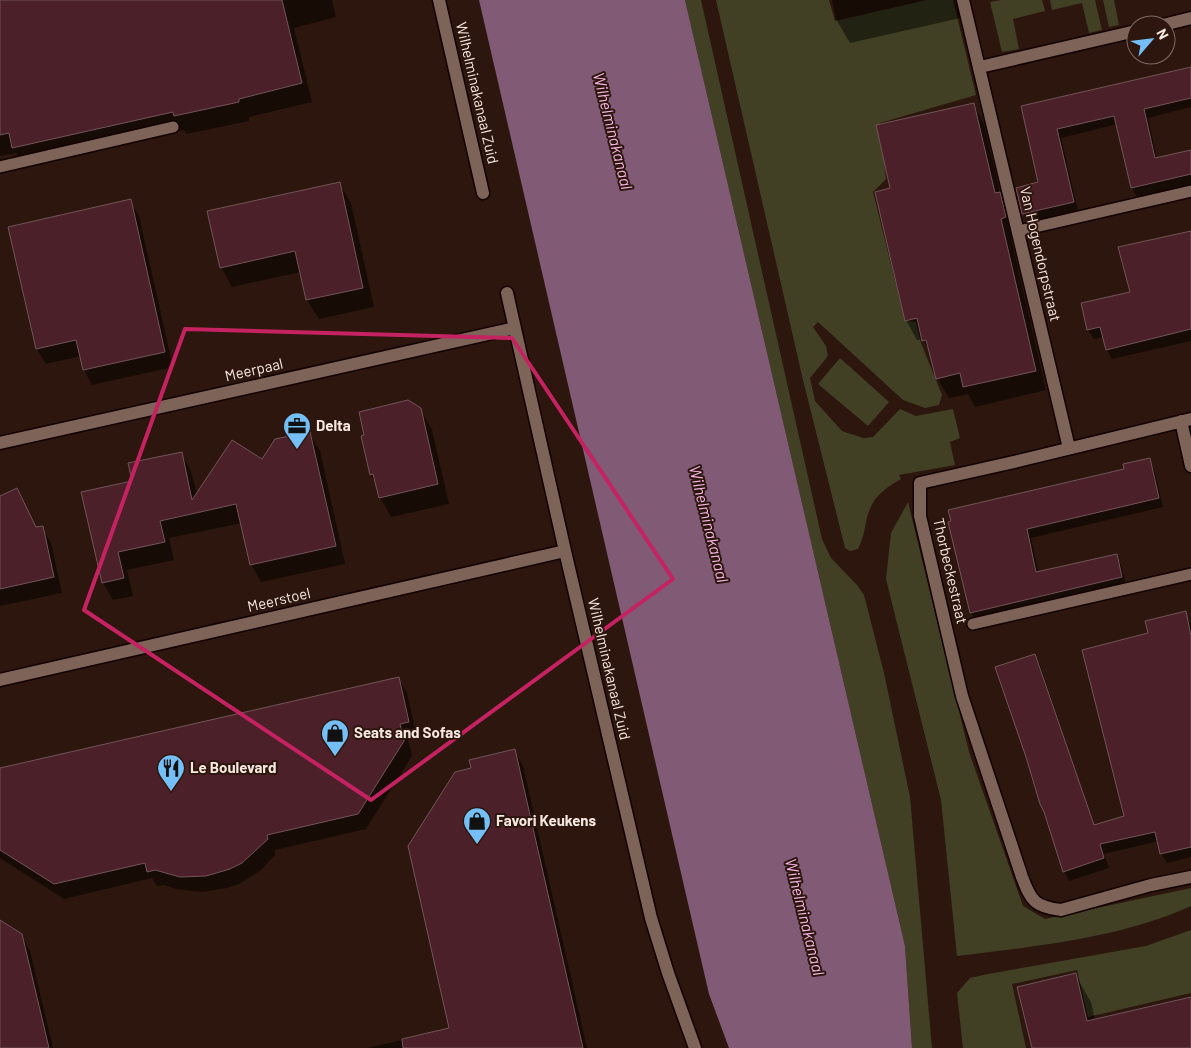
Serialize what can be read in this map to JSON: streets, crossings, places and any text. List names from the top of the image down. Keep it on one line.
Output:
{"streets":{"street":["Wilhelminakanaal Zuid","Van Hogendorpstraat","Meerpaal","Thorbeckestraat","Meerstoel"]},"crossings":[["Wilhelminakanaal Zuid","Meerpaal"],["Wilhelminakanaal Zuid","Meerstoel"],["Van Hogendorpstraat","Thorbeckestraat"]],"water":["Wilhelminakanaal"],"places":{"office":["Delta"],"shop":["Seats and Sofas","Favori Keukens"],"restaurant":["Le Boulevard"]},"north":"top right"}
